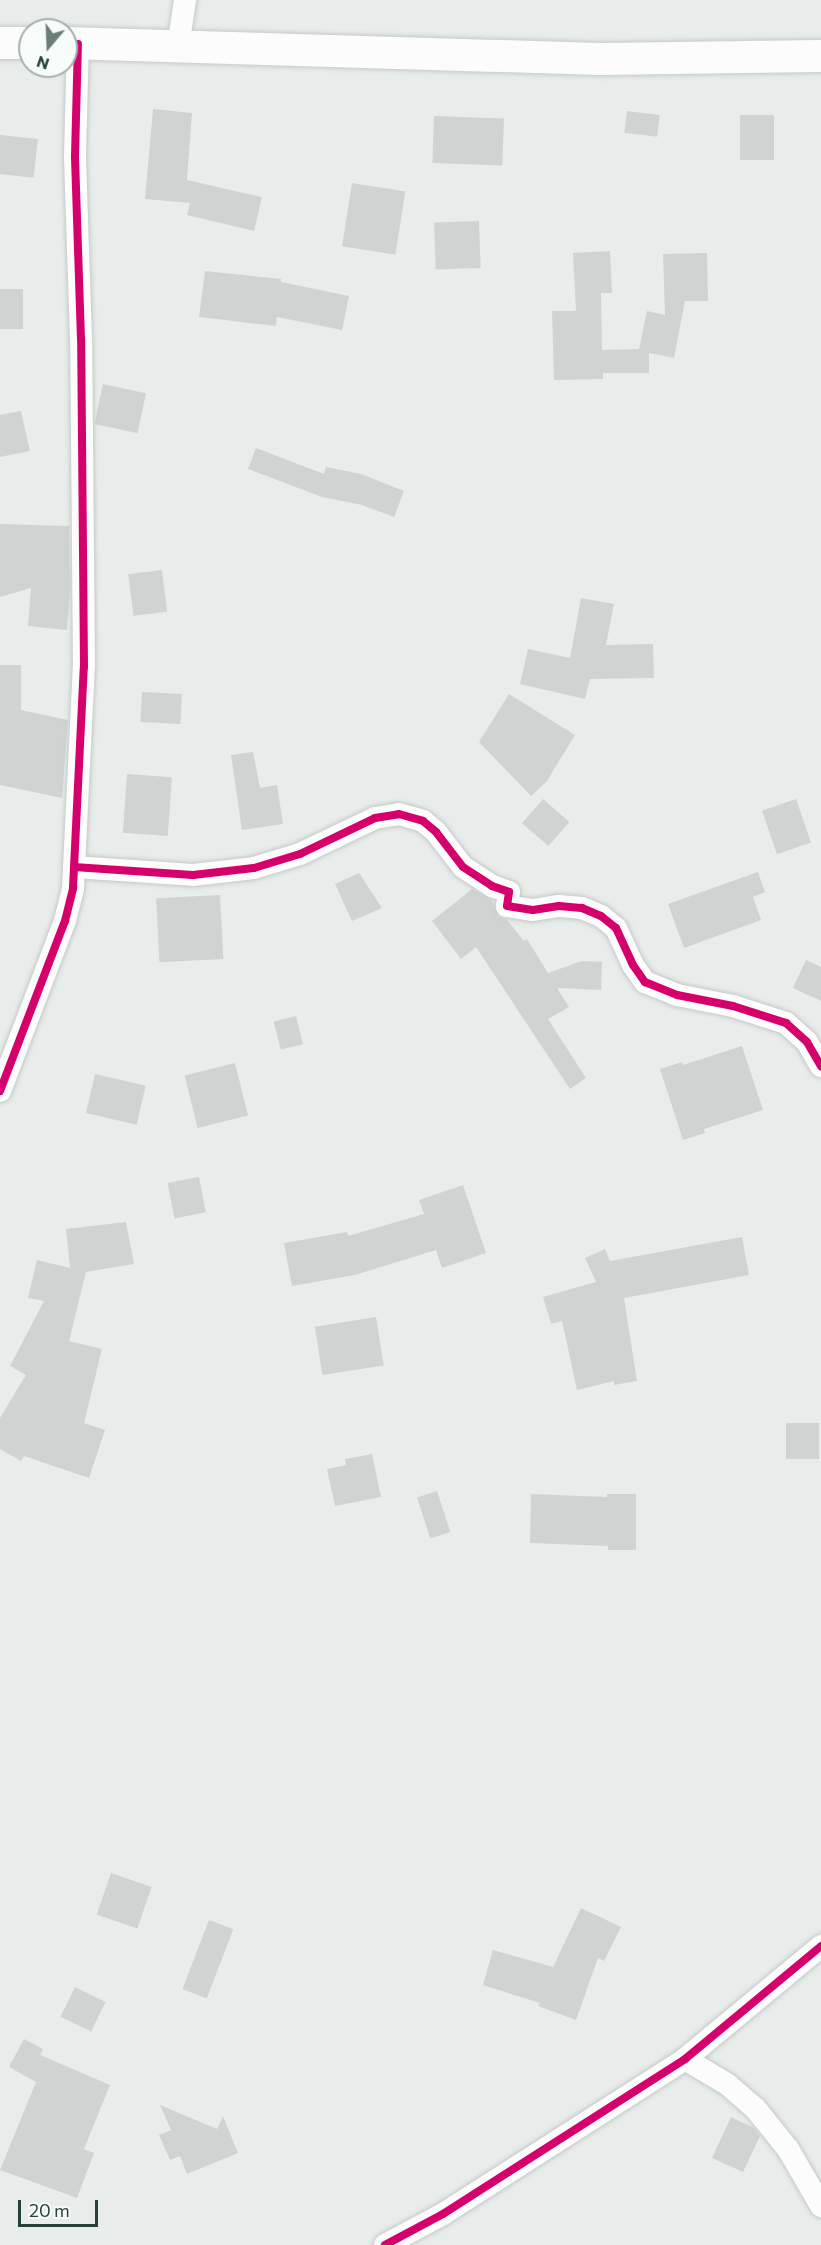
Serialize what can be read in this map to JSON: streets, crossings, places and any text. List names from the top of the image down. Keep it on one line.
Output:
{"scale_bar":"20 m","north":"bottom"}
